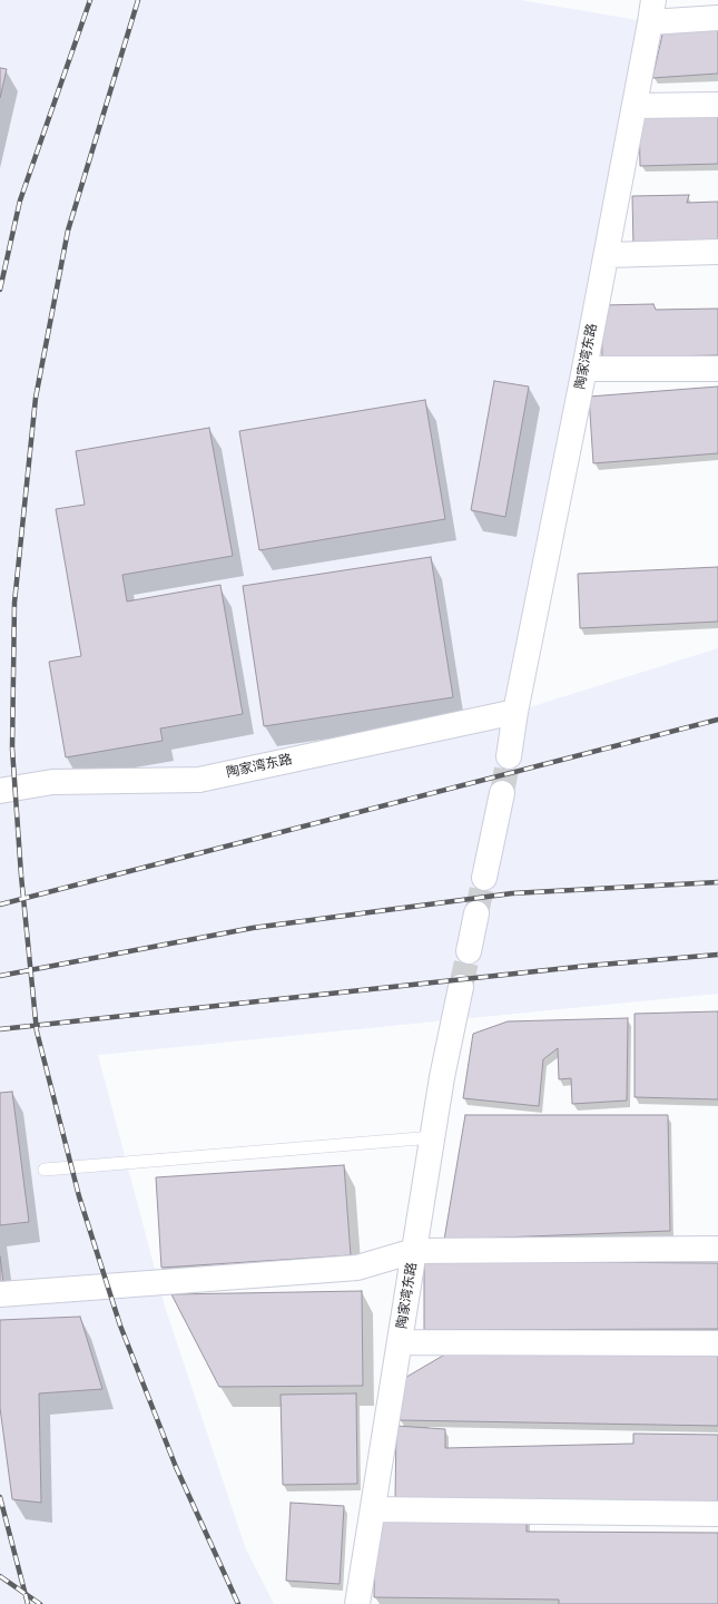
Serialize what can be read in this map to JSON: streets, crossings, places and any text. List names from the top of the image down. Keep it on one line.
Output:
{"streets":{"street":["陶家湾东路"]}}
